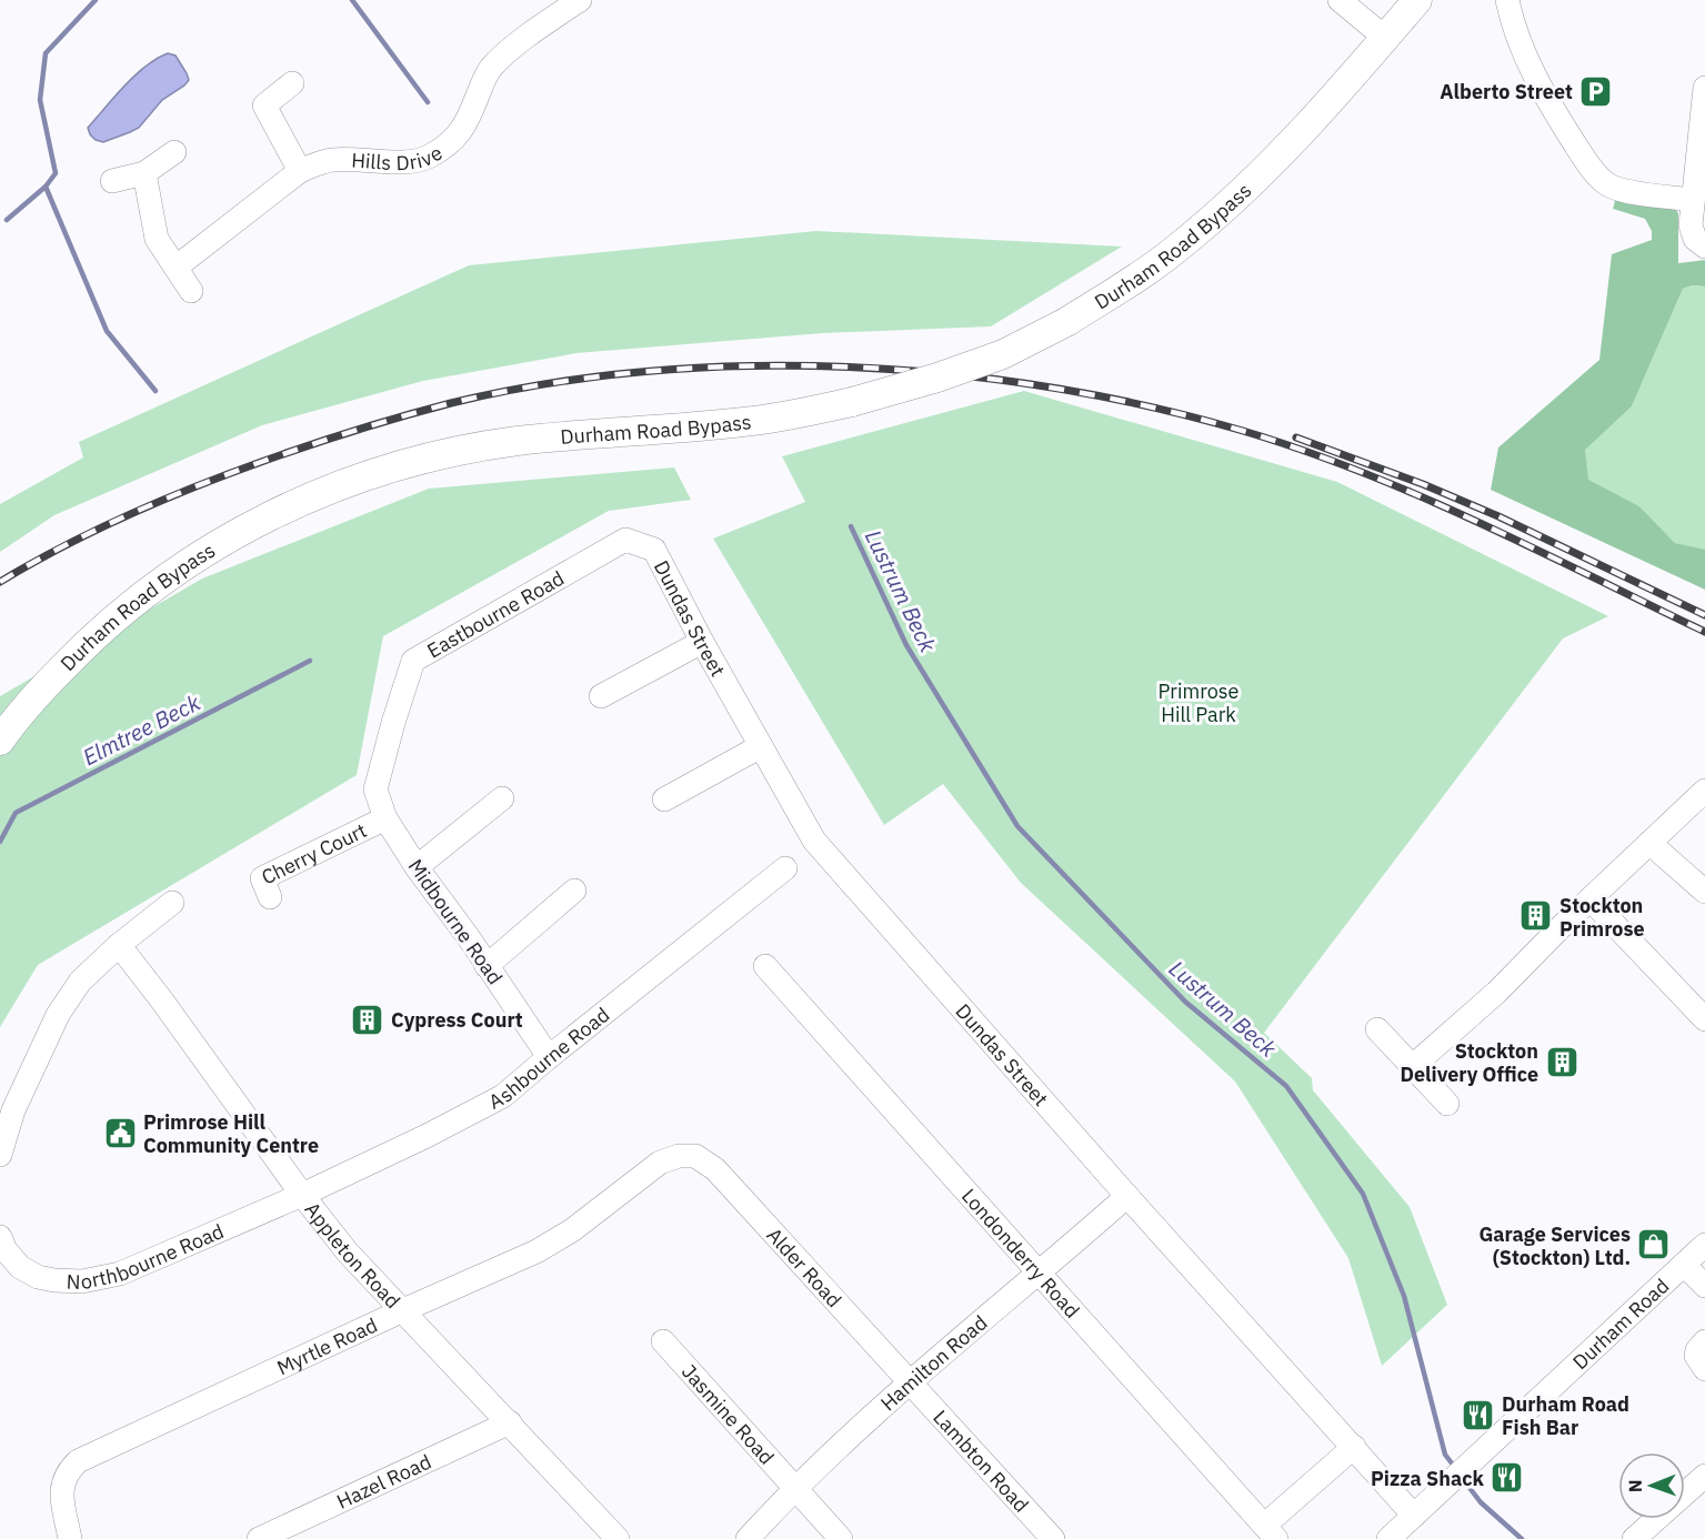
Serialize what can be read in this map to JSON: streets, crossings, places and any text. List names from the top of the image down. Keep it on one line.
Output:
{"streets":{"main road":["Durham Road Bypass"],"street":["Hills Drive","Eastbourne Road","Dundas Street","Cherry Court","Midbourne Road","Ashbourne Road","Northbourne Road","Londonderry Road","Appleton Road","Alder Road","Durham Road","Myrtle Road","Hamilton Road","Jasmine Road","Lambton Road","Hazel Road"]},"crossings":[["Eastbourne Road","Dundas Street"],["Eastbourne Road","Cherry Court"],["Eastbourne Road","Midbourne Road"],["Dundas Street","Durham Road"],["Dundas Street","Hamilton Road"],["Cherry Court","Midbourne Road"],["Midbourne Road","Ashbourne Road"],["Ashbourne Road","Northbourne Road"],["Ashbourne Road","Appleton Road"],["Northbourne Road","Appleton Road"],["Londonderry Road","Hamilton Road"],["Appleton Road","Myrtle Road"],["Appleton Road","Hazel Road"],["Alder Road","Myrtle Road"],["Alder Road","Hamilton Road"],["Alder Road","Lambton Road"],["Hamilton Road","Jasmine Road"],["Hamilton Road","Lambton Road"]],"water":["Lustrum Beck","Elmtree Beck"],"parks":["Primrose Hill Park"],"places":{"parking":["Alberto Street"],"building":["Stockton Primrose","Cypress Court","Stockton Delivery Office"],"public building":["Primrose Hill Community Centre"],"shop":["Garage Services (Stockton) Ltd."],"restaurant":["Durham Road Fish Bar","Pizza Shack"]},"north":"left"}
